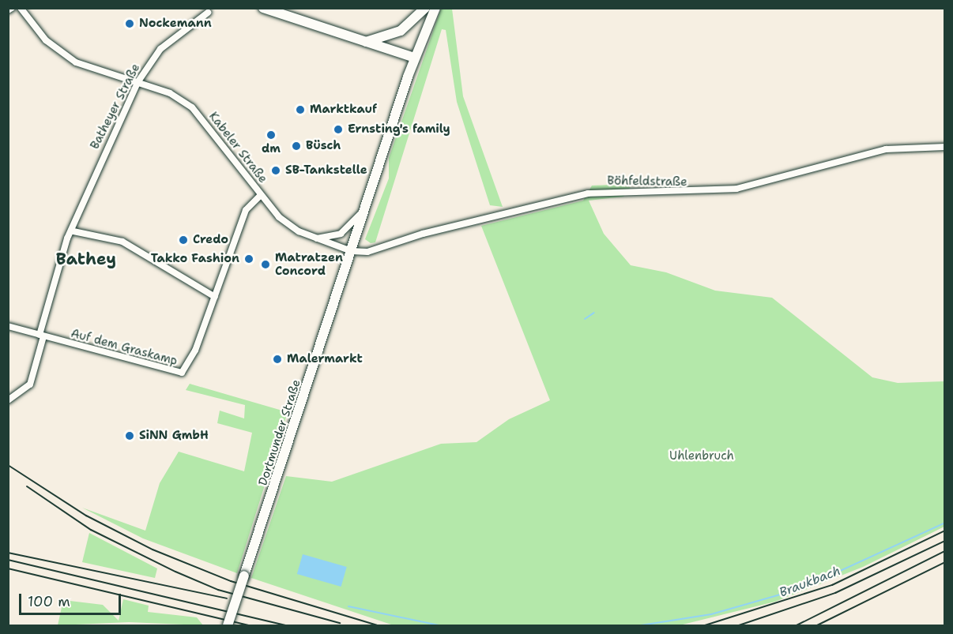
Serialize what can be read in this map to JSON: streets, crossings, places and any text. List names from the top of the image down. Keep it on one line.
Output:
{"streets":{"main road":["Dortmunder Straße"],"street":["Batheyer Straße","Kabeler Straße","Böhfeldstraße","Auf dem Graskamp"]},"crossings":[["Batheyer Straße","Kabeler Straße"],["Batheyer Straße","Auf dem Graskamp"],["Kabeler Straße","Böhfeldstraße"],["Kabeler Straße","Auf dem Graskamp"],["Kabeler Straße","Dortmunder Straße"],["Böhfeldstraße","Dortmunder Straße"]],"districts":["Bathey"],"water":["Braukbach"],"parks":["Uhlenbruch"],"places":["Nockemann","Marktkauf","Ernsting's family","dm","Büsch","SB-Tankstelle","Credo","Takko Fashion","Matratzen Concord","Malermarkt","SiNN GmbH"],"scale_bar":"100 m"}
